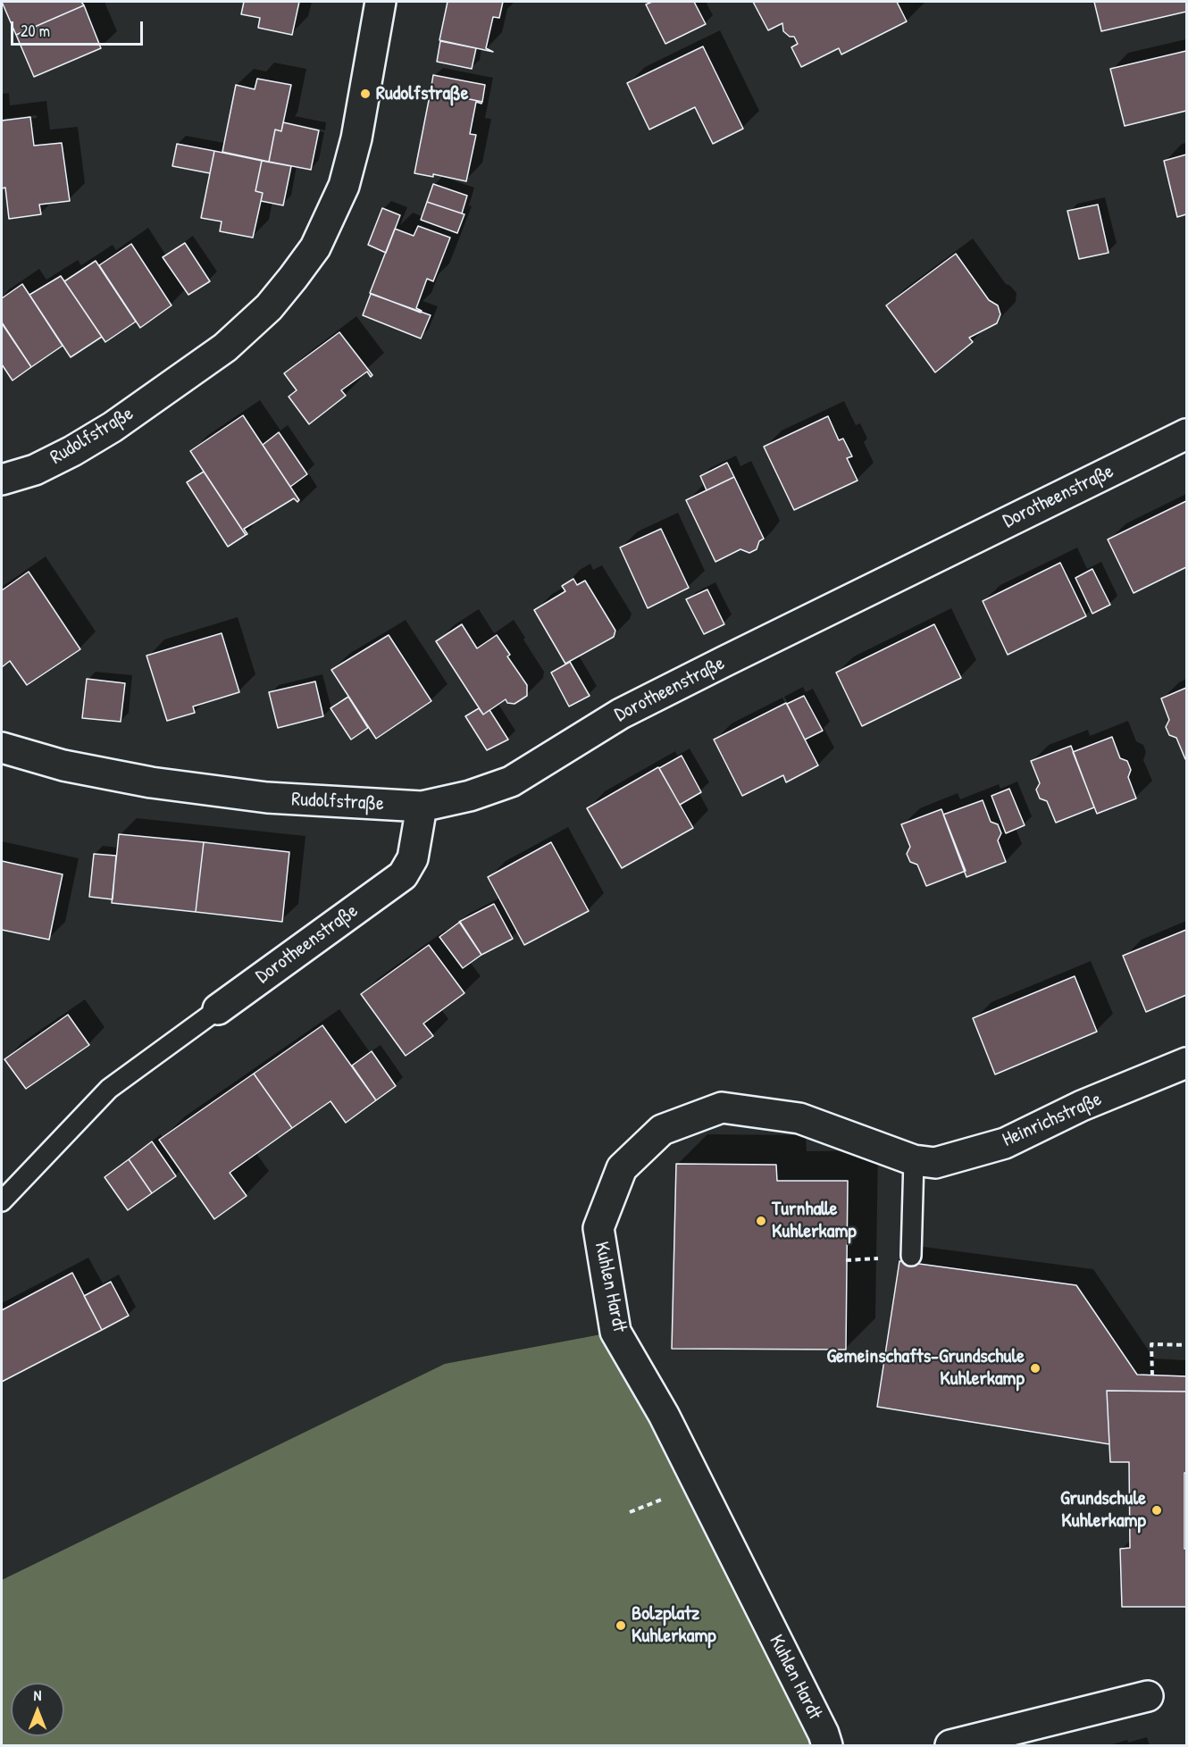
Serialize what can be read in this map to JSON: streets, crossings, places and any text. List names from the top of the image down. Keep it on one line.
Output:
{"streets":{"street":["Rudolfstraße","Dorotheenstraße","Heinrichstraße","Kuhlen Hardt"]},"crossings":[["Rudolfstraße","Dorotheenstraße"],["Heinrichstraße","Kuhlen Hardt"]],"places":["Rudolfstraße","Turnhalle Kuhlerkamp","Gemeinschafts-Grundschule Kuhlerkamp","Grundschule Kuhlerkamp","Bolzplatz Kuhlerkamp"],"scale_bar":"20 m","north":"top"}
